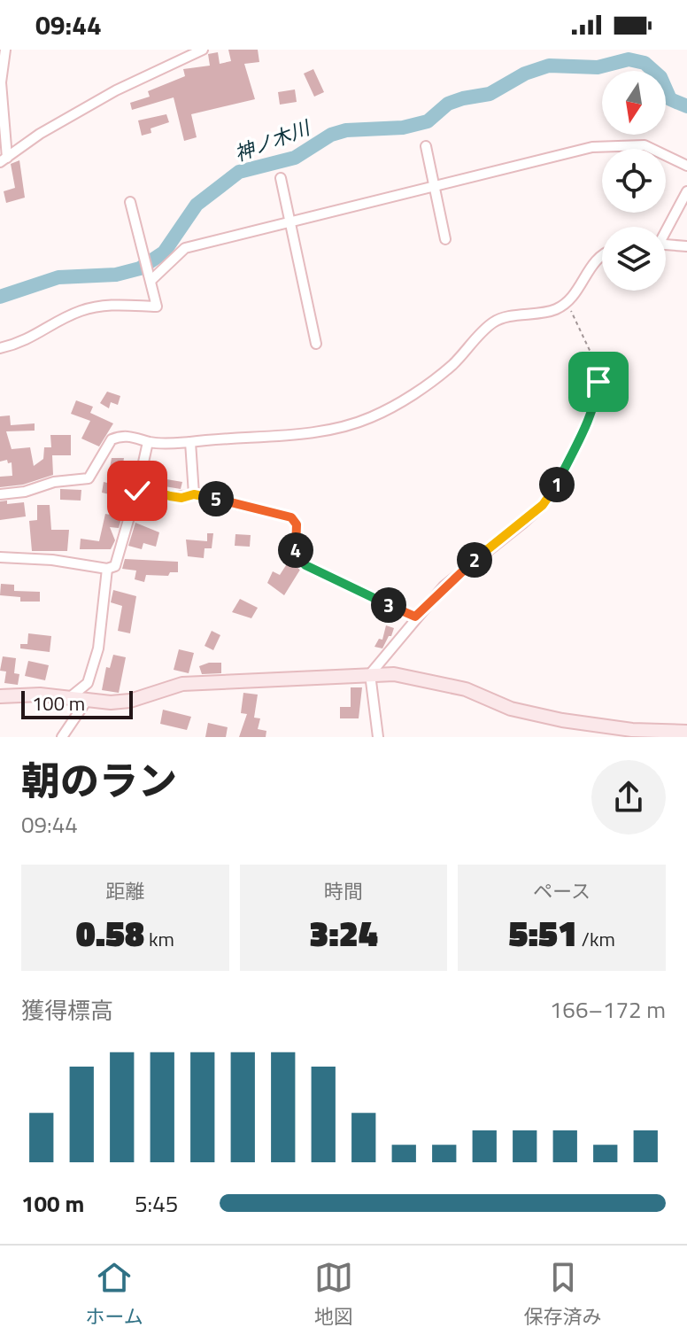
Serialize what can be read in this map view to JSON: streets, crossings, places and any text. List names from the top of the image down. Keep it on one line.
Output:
{"water":["神ノ木川"],"scale_bar":"100 m","north":"bottom","page":{"status":"09:44","pins":["1","5","4","2","3"],"scale":"100 m","heading":["朝のラン","09:44"],"stats":[["距離","0.58 km"],["時間","3:24"],["ペース","5:51 /km"]],"chart":["獲得標高","166–172 m"],"list":[{"name":"100 m","note":"5:45"}],"tabs":["ホーム","地図","保存済み"]}}
